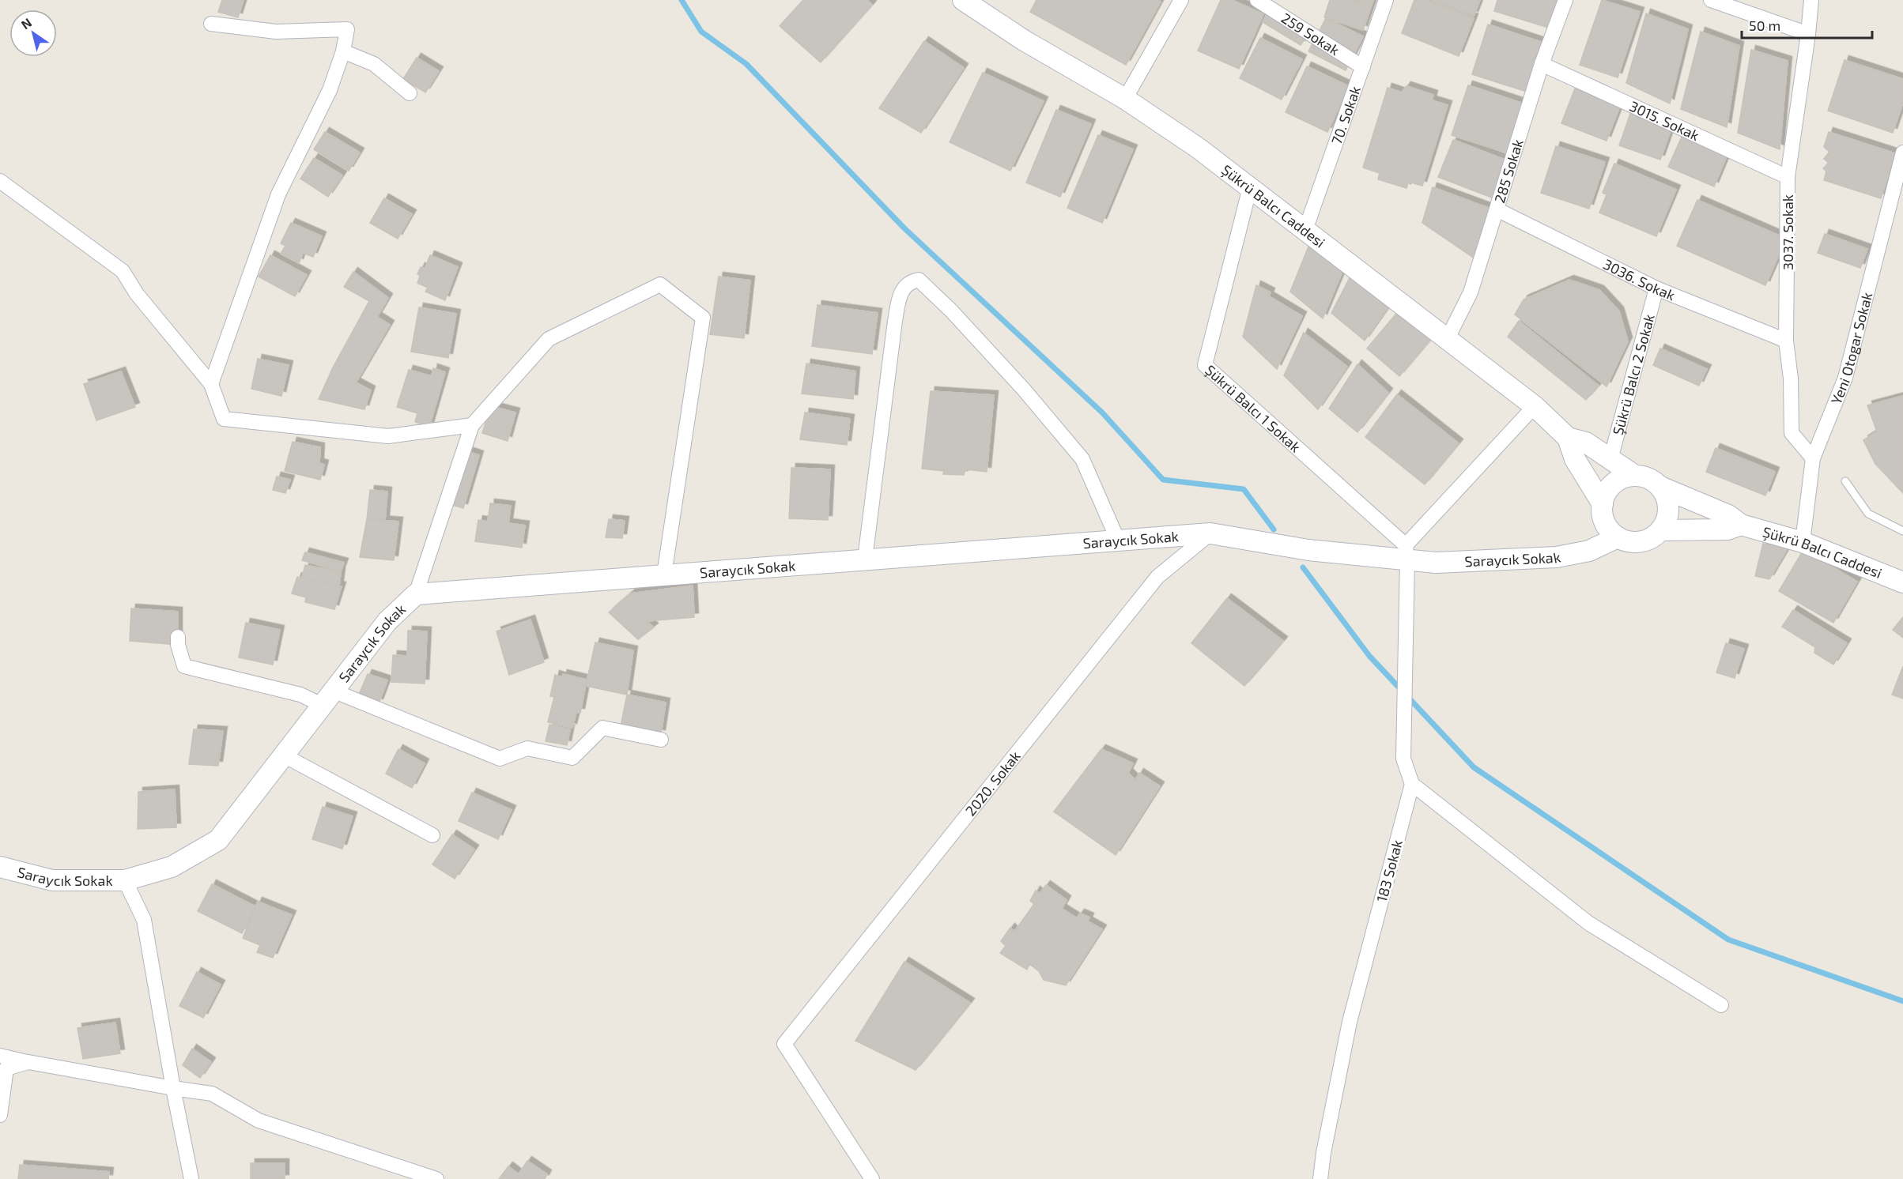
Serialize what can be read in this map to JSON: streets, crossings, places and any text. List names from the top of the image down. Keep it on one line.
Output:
{"streets":{"street":["259 Sokak","70. Sokak","3015. Sokak","285 Sokak","Şükrü Balcı Caddesi","3037. Sokak","3036. Sokak","Yeni Otogar Sokak","Şükrü Balcı 2 Sokak","Şükrü Balcı 1 Sokak","Saraycık Sokak","2020. Sokak","183 Sokak"]},"crossings":[["259 Sokak","70. Sokak"],["70. Sokak","Şükrü Balcı Caddesi"],["3015. Sokak","285 Sokak"],["3015. Sokak","3037. Sokak"],["285 Sokak","Şükrü Balcı Caddesi"],["285 Sokak","3036. Sokak"],["Şükrü Balcı Caddesi","Yeni Otogar Sokak"],["Şükrü Balcı Caddesi","Şükrü Balcı 2 Sokak"],["Şükrü Balcı Caddesi","Şükrü Balcı 1 Sokak"],["Şükrü Balcı Caddesi","Saraycık Sokak"],["3037. Sokak","3036. Sokak"],["3037. Sokak","Yeni Otogar Sokak"],["3036. Sokak","Şükrü Balcı 2 Sokak"],["Şükrü Balcı 1 Sokak","Saraycık Sokak"],["Saraycık Sokak","2020. Sokak"]],"scale_bar":"50 m","north":"top left"}
